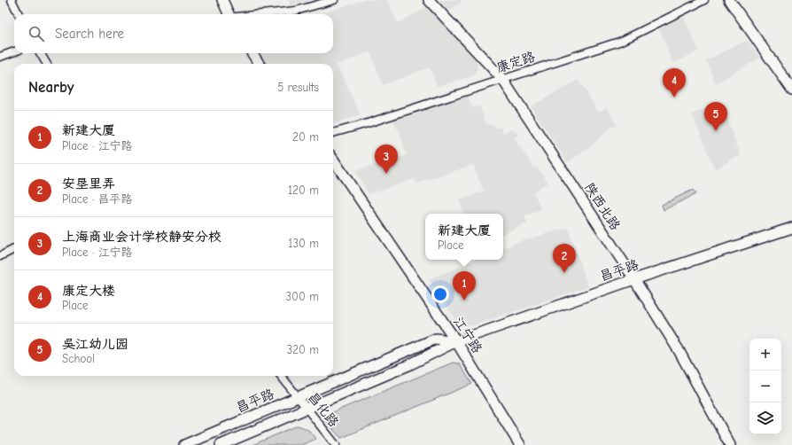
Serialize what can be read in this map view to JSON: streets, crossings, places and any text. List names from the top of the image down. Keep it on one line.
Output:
{"streets":{"main road":["陕西北路","昌平路","江宁路"],"street":["康定路","昌化路"]},"crossings":[["康定路","陕西北路"],["陕西北路","昌平路"],["昌平路","江宁路"],["昌平路","昌化路"]],"page":{"search":"Search here","heading":["Nearby","5 results"],"pins":["4","5","3","2","1"],"list":[{"mark":"1","name":"新建大厦","note":"Place · 江宁路","value":"20 m"},{"mark":"2","name":"安垦里弄","note":"Place · 昌平路","value":"120 m"},{"mark":"3","name":"上海商业会计学校静安分校","note":"Place · 江宁路","value":"130 m"},{"mark":"4","name":"康定大楼","note":"Place","value":"300 m"},{"mark":"5","name":"吴江幼儿园","note":"School","value":"320 m"}],"popup":["新建大厦","Place"],"map_buttons":["+","−"]}}
